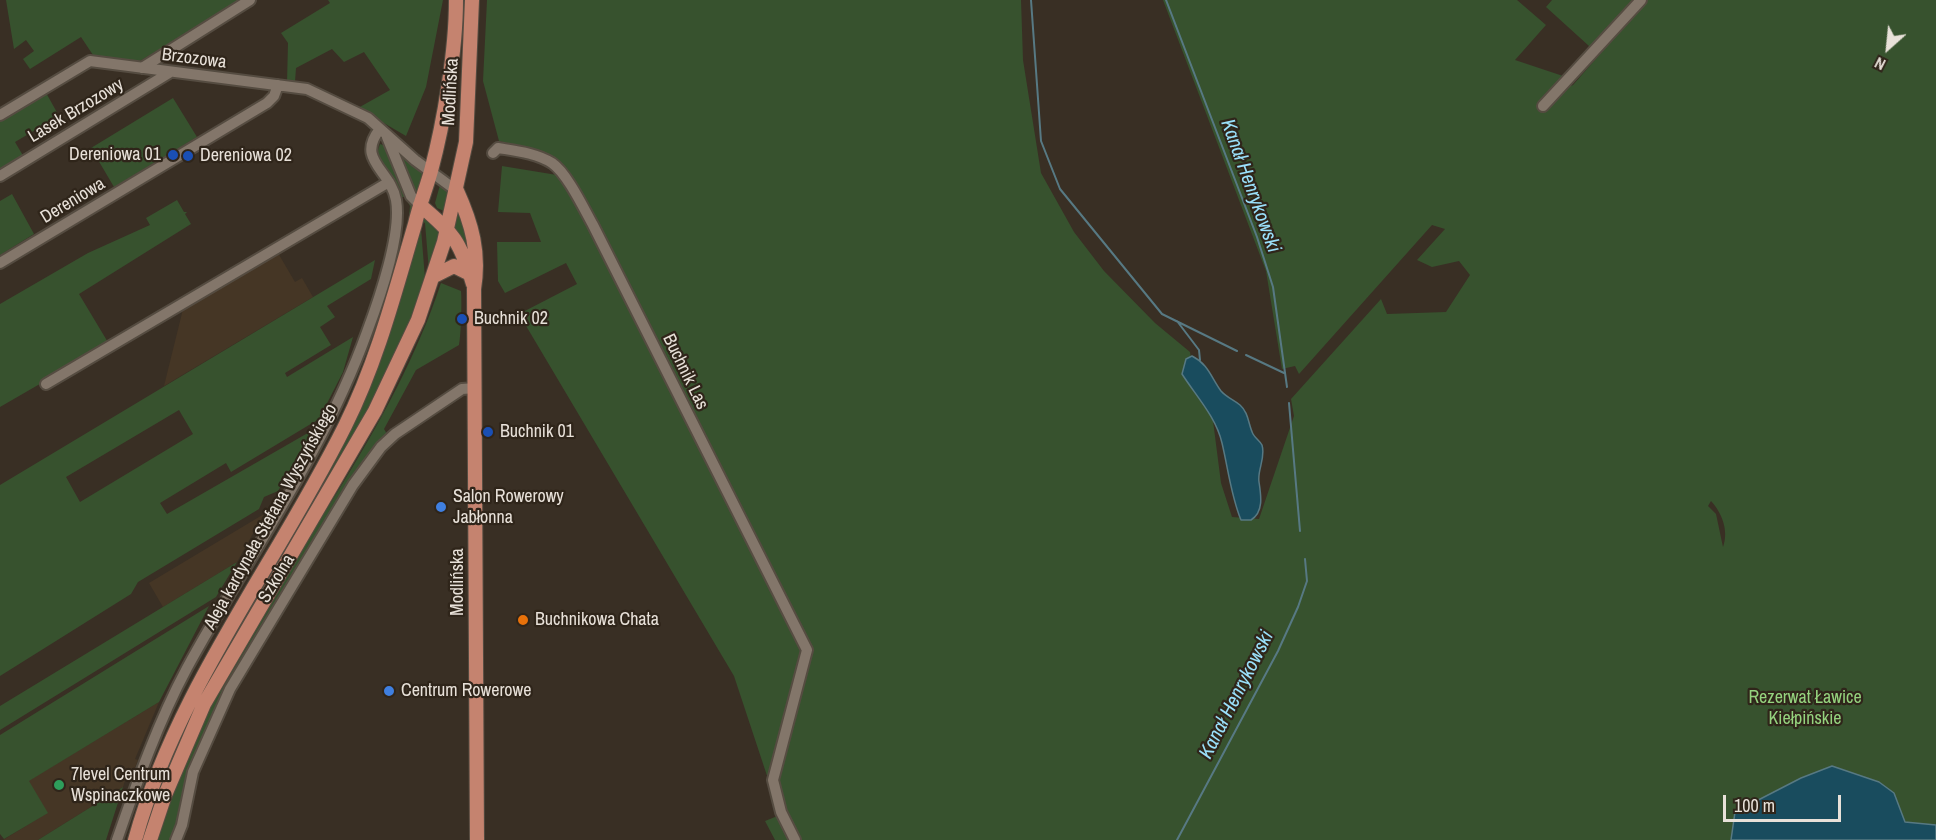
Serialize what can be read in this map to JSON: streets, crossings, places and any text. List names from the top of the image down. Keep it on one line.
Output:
{"streets":{"main road":["Modlińska","Aleja kardynała Stefana Wyszyńskiego"],"street":["Brzozowa","Lasek Brzozowy","Dereniowa","Buchnik Las","Szkolna"]},"crossings":[["Brzozowa","Modlińska"],["Brzozowa","Lasek Brzozowy"],["Brzozowa","Dereniowa"],["Brzozowa","Aleja kardynała Stefana Wyszyńskiego"],["Modlińska","Aleja kardynała Stefana Wyszyńskiego"],["Modlińska","Szkolna"]],"water":["Kanał Henrykowski"],"parks":["Rezerwat Ławice Kiełpińskie"],"places":["Dereniowa 01","Dereniowa 02","Buchnik 02","Buchnik 01","Salon Rowerowy Jabłonna","Buchnikowa Chata","Centrum Rowerowe","7level Centrum Wspinaczkowe"],"scale_bar":"100 m","north":"bottom left"}
